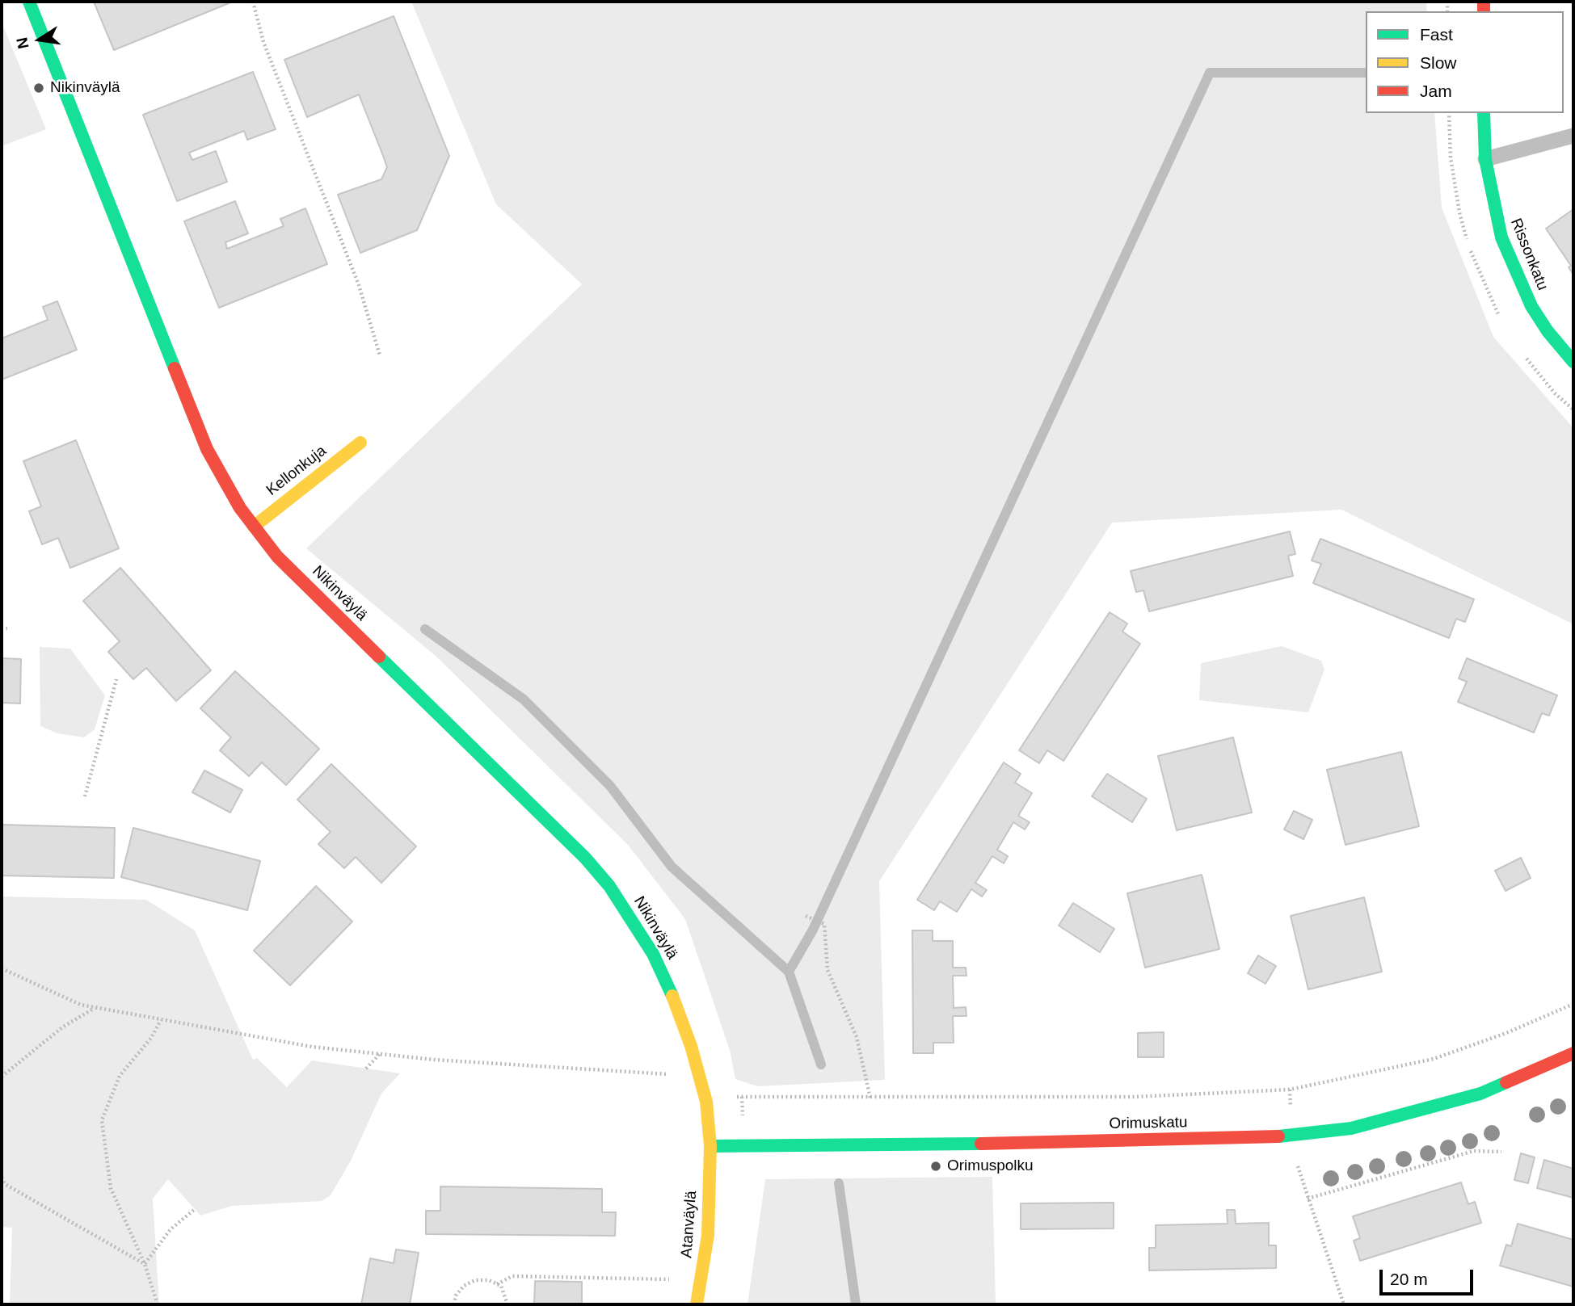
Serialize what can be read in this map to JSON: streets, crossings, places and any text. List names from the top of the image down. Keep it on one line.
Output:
{"streets":{"street":["Rissonkatu","Kellonkuja","Nikinväylä","Orimuskatu","Atanväylä"]},"crossings":[["Kellonkuja","Nikinväylä"],["Nikinväylä","Orimuskatu"],["Nikinväylä","Atanväylä"],["Orimuskatu","Atanväylä"]],"places":["Nikinväylä","Orimuspolku"],"legend":["Fast","Slow","Jam"],"scale_bar":"20 m","north":"left"}
